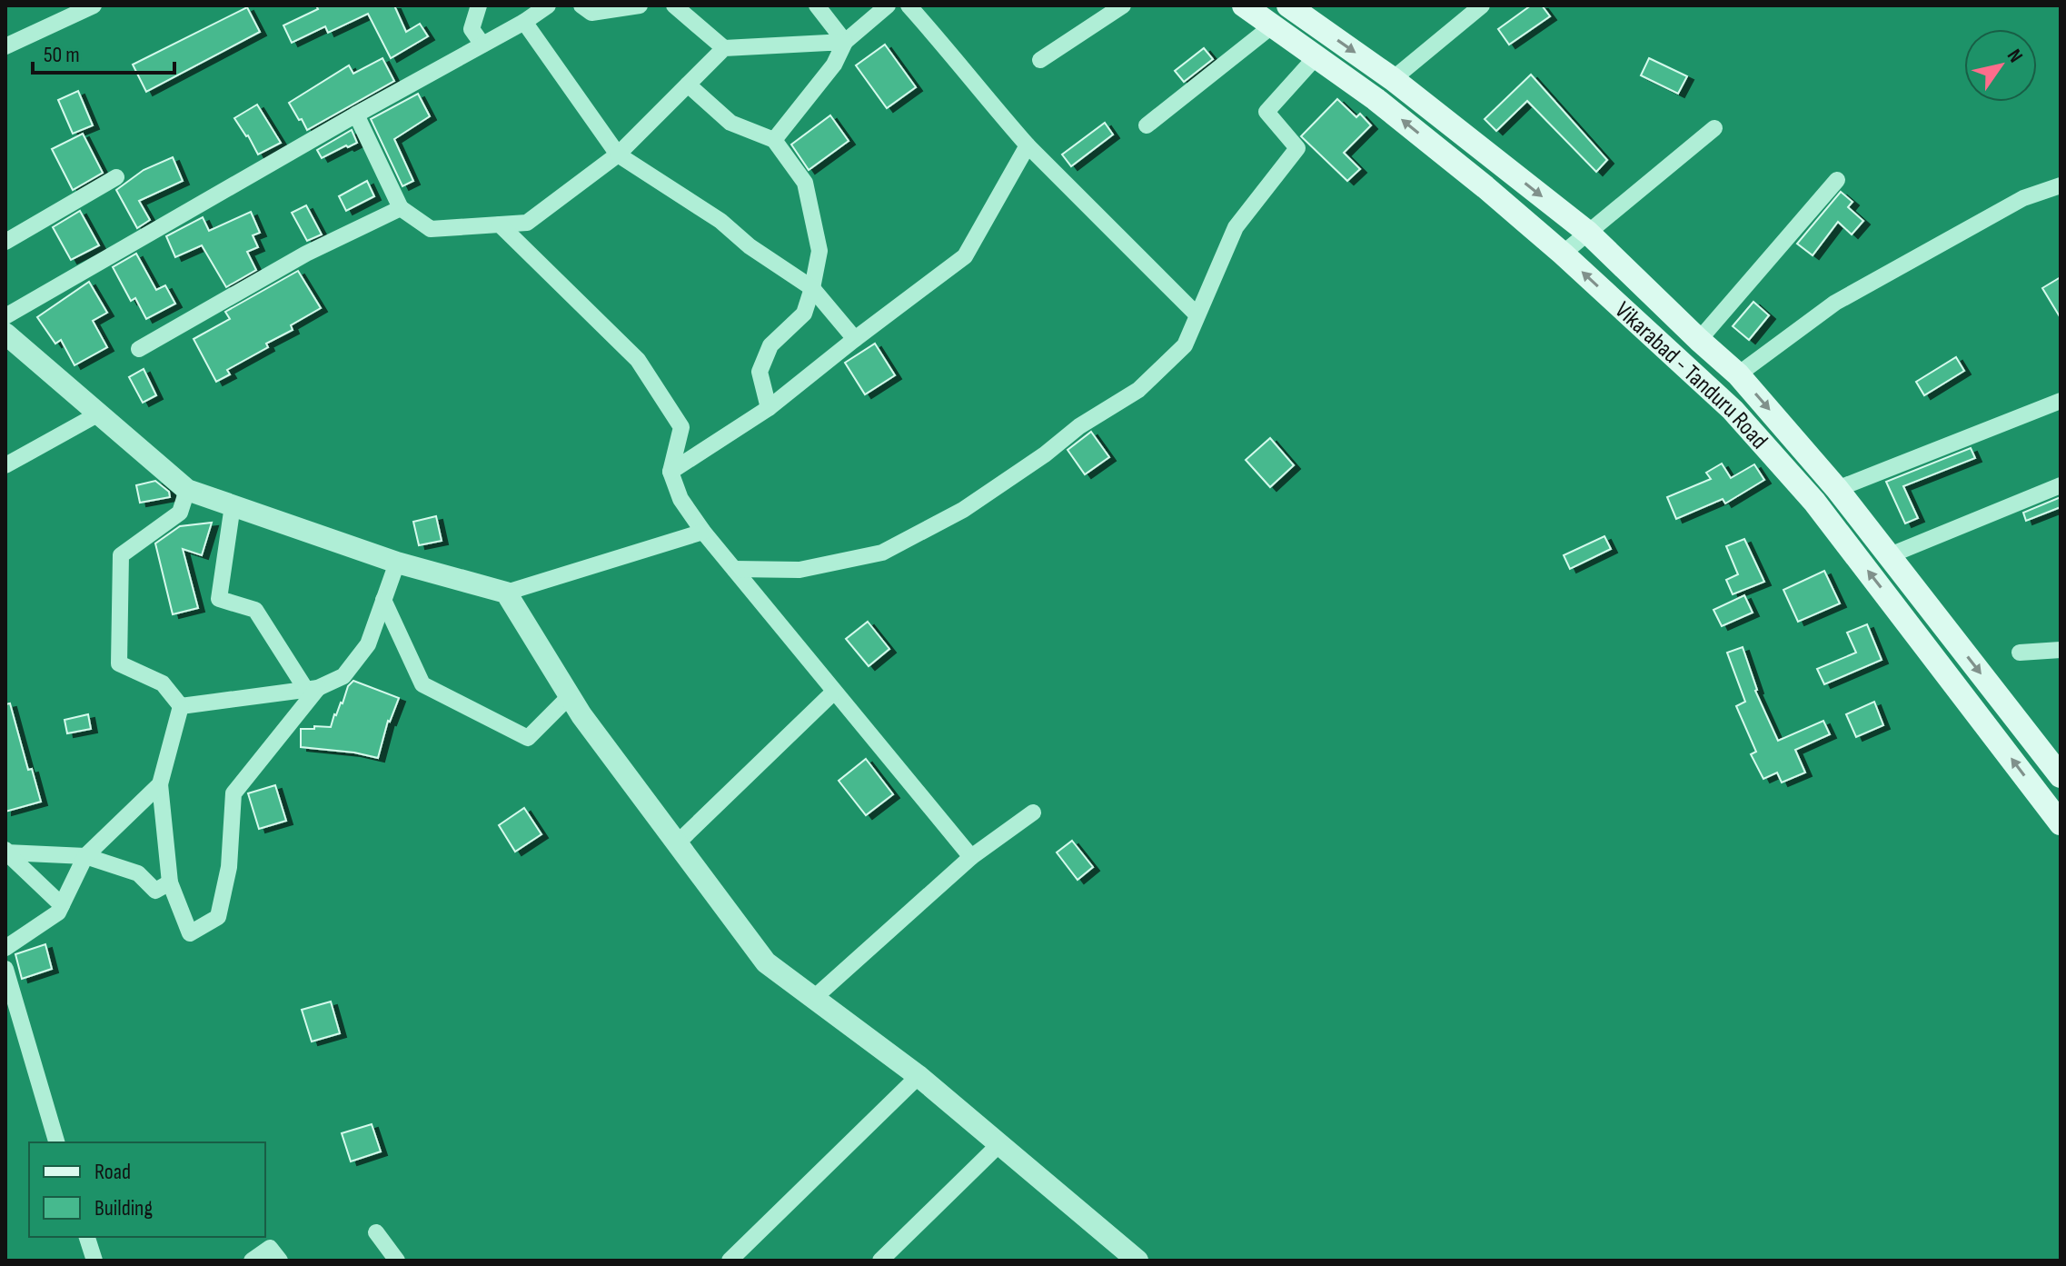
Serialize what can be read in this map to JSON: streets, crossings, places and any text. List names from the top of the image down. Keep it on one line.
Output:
{"streets":{"main road":["Vikarabad - Tanduru Road"]},"legend":["Road","Building"],"scale_bar":"50 m","north":"top right"}
